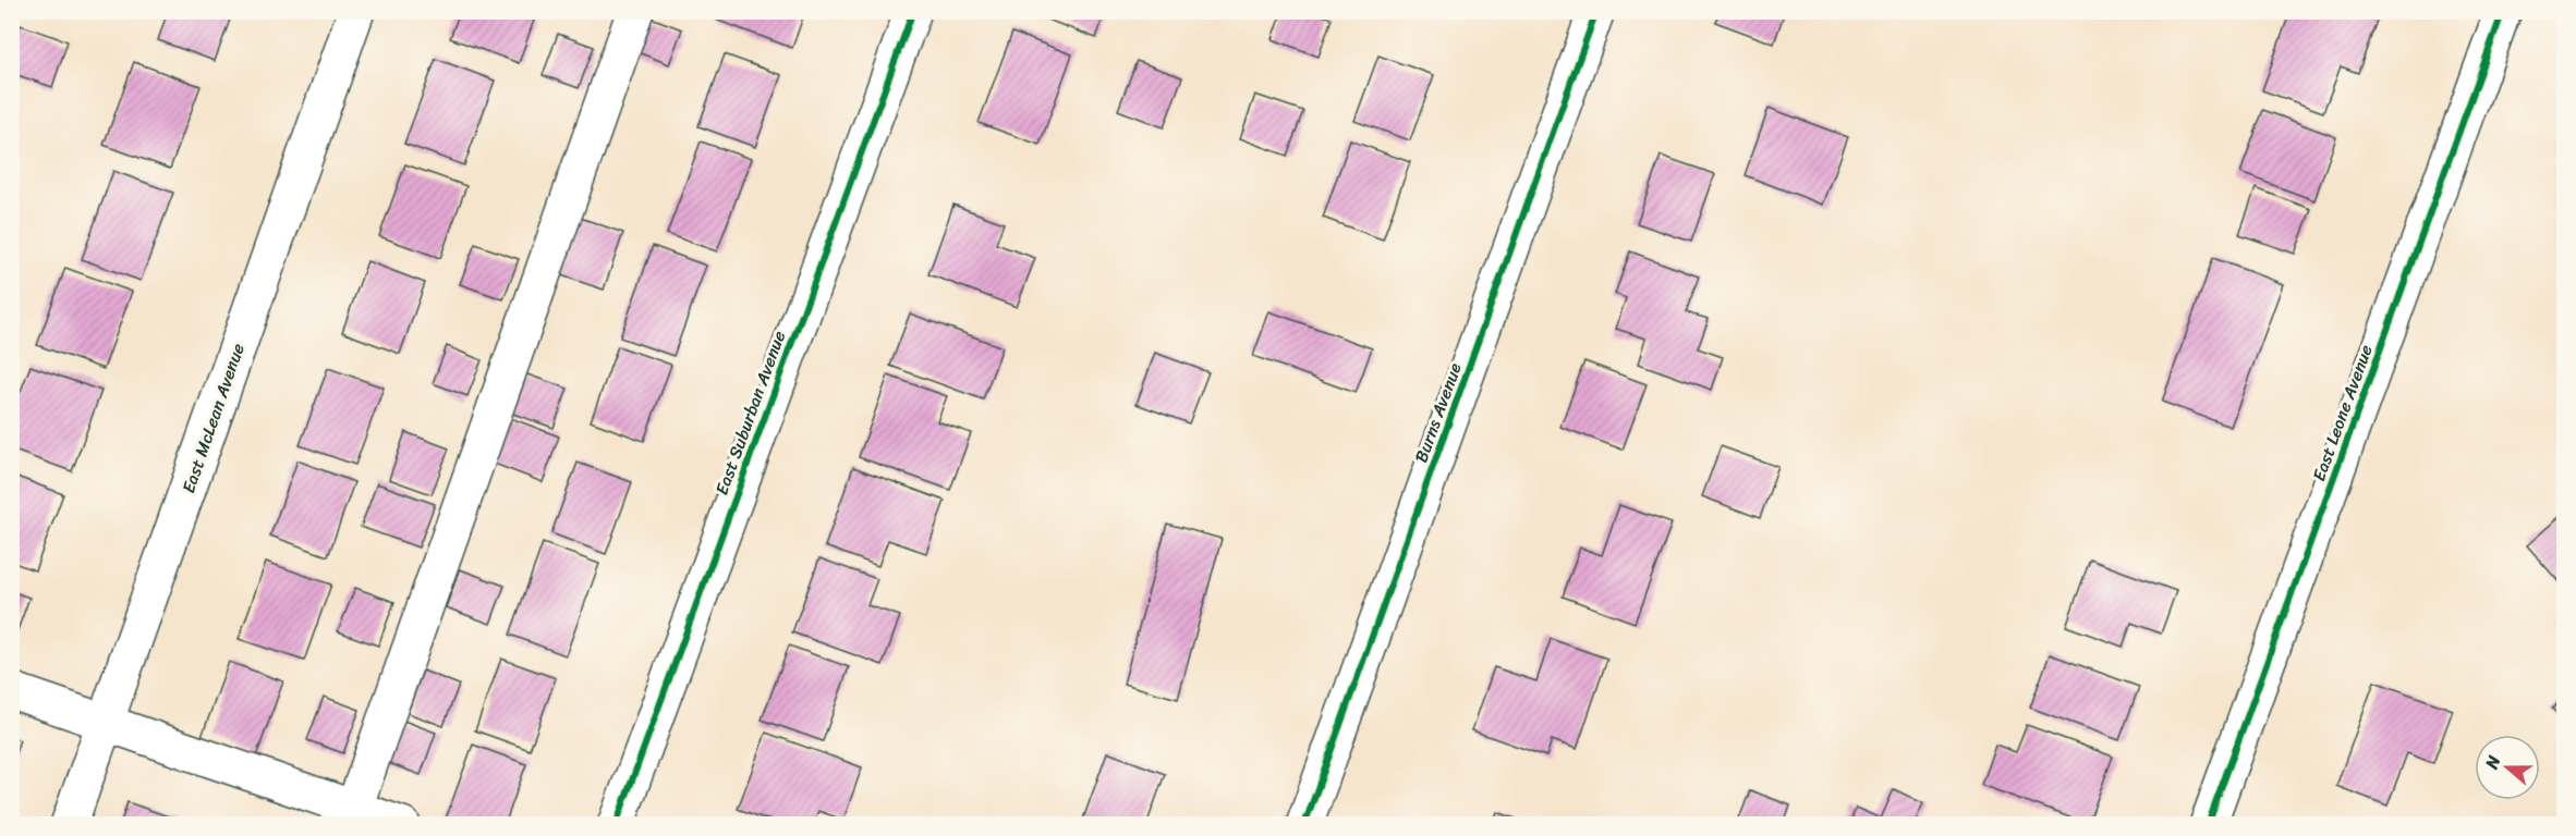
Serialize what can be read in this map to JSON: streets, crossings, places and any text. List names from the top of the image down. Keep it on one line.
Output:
{"streets":{"street":["East Suburban Avenue","Burns Avenue","East Leone Avenue","East McLean Avenue"]},"north":"left"}
